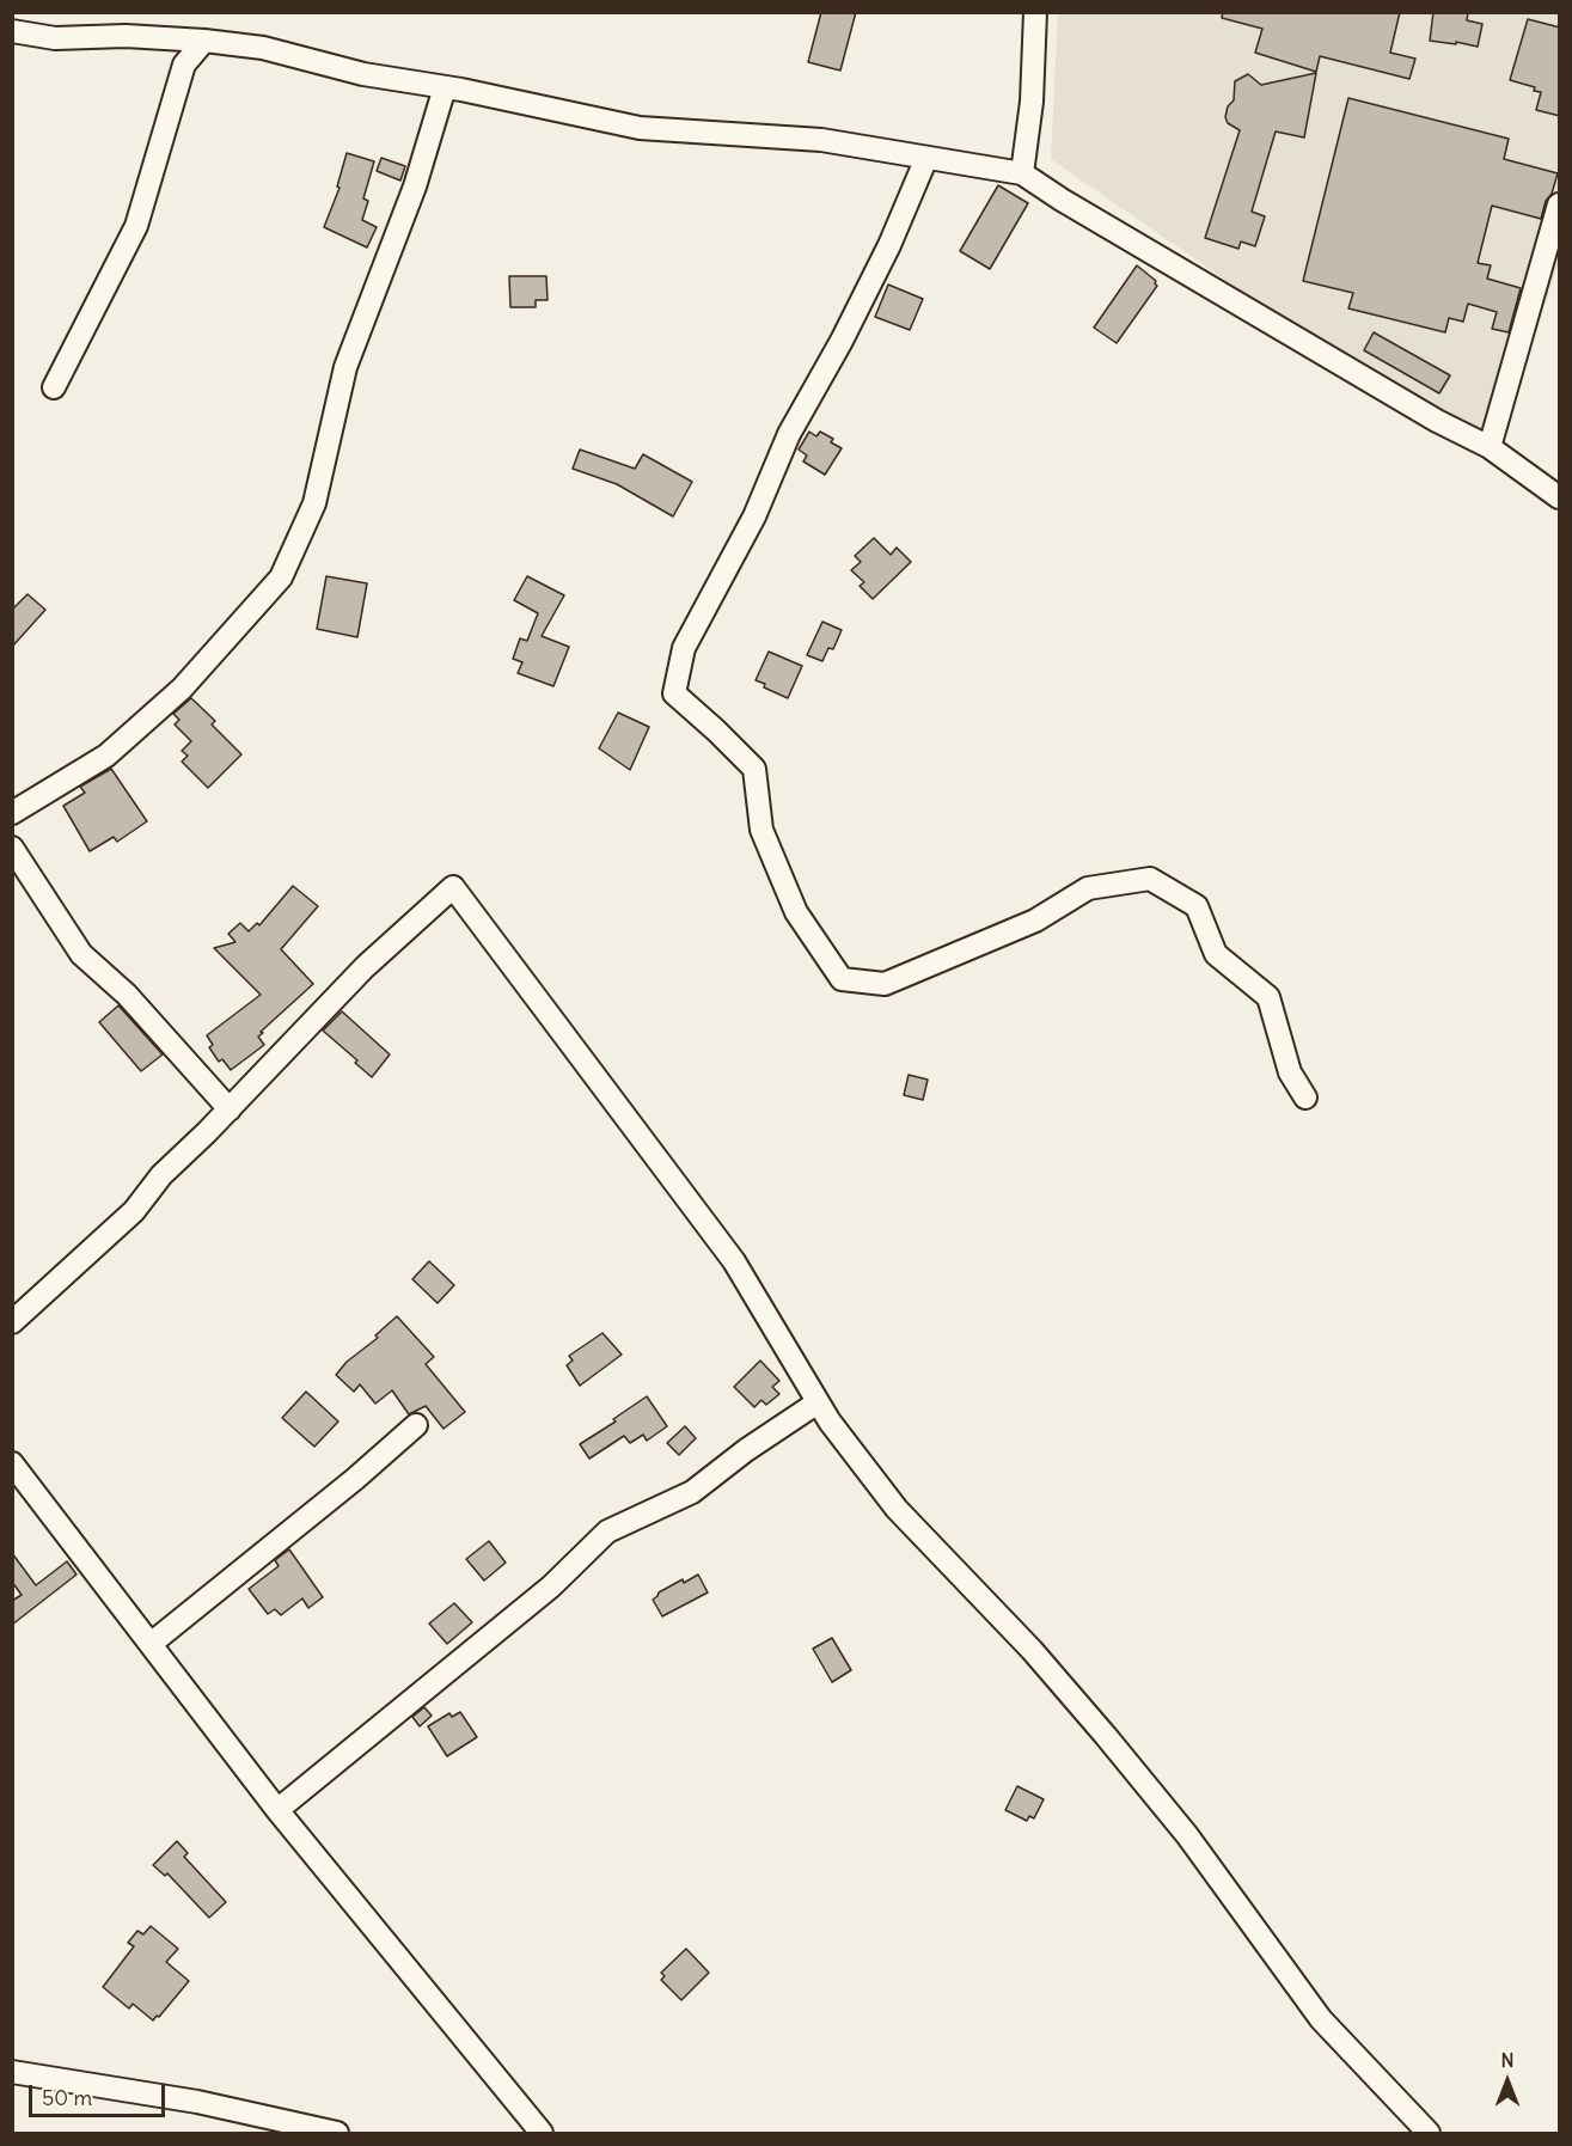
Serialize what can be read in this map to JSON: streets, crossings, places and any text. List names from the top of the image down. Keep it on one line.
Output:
{"scale_bar":"50 m","north":"top"}
